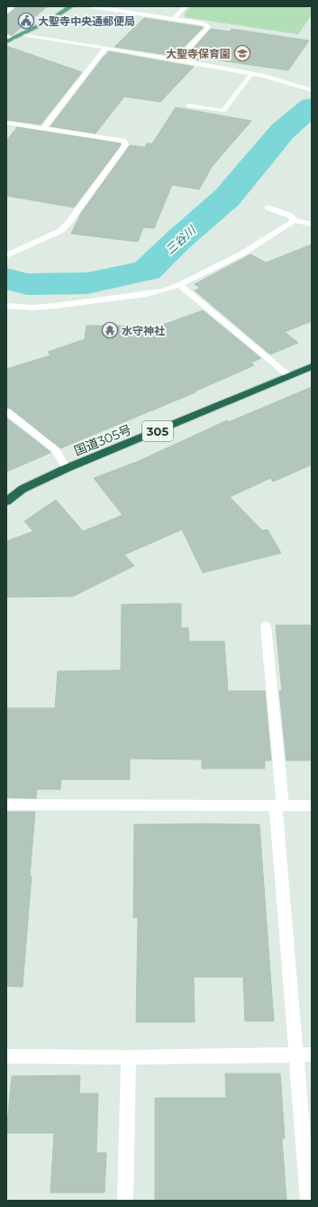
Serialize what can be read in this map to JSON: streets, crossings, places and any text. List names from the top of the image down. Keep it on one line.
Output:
{"streets":{"highway":["305","国道305号"]},"water":["三谷川"],"places":{"public building":["大聖寺中央通郵便局"],"school or university":["大聖寺保育園"],"temple":["水守神社"]}}
